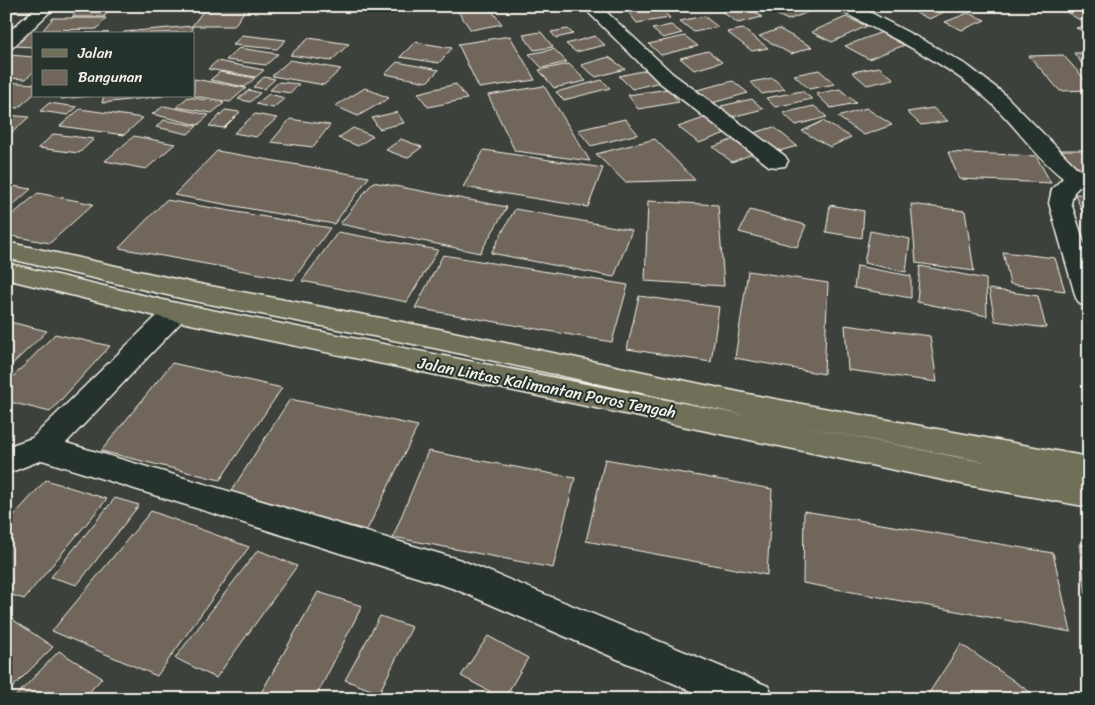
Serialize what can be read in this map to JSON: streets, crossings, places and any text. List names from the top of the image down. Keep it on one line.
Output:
{"streets":{"main road":["Jalan Lintas Kalimantan Poros Tengah"]},"legend":["Jalan","Bangunan"]}
